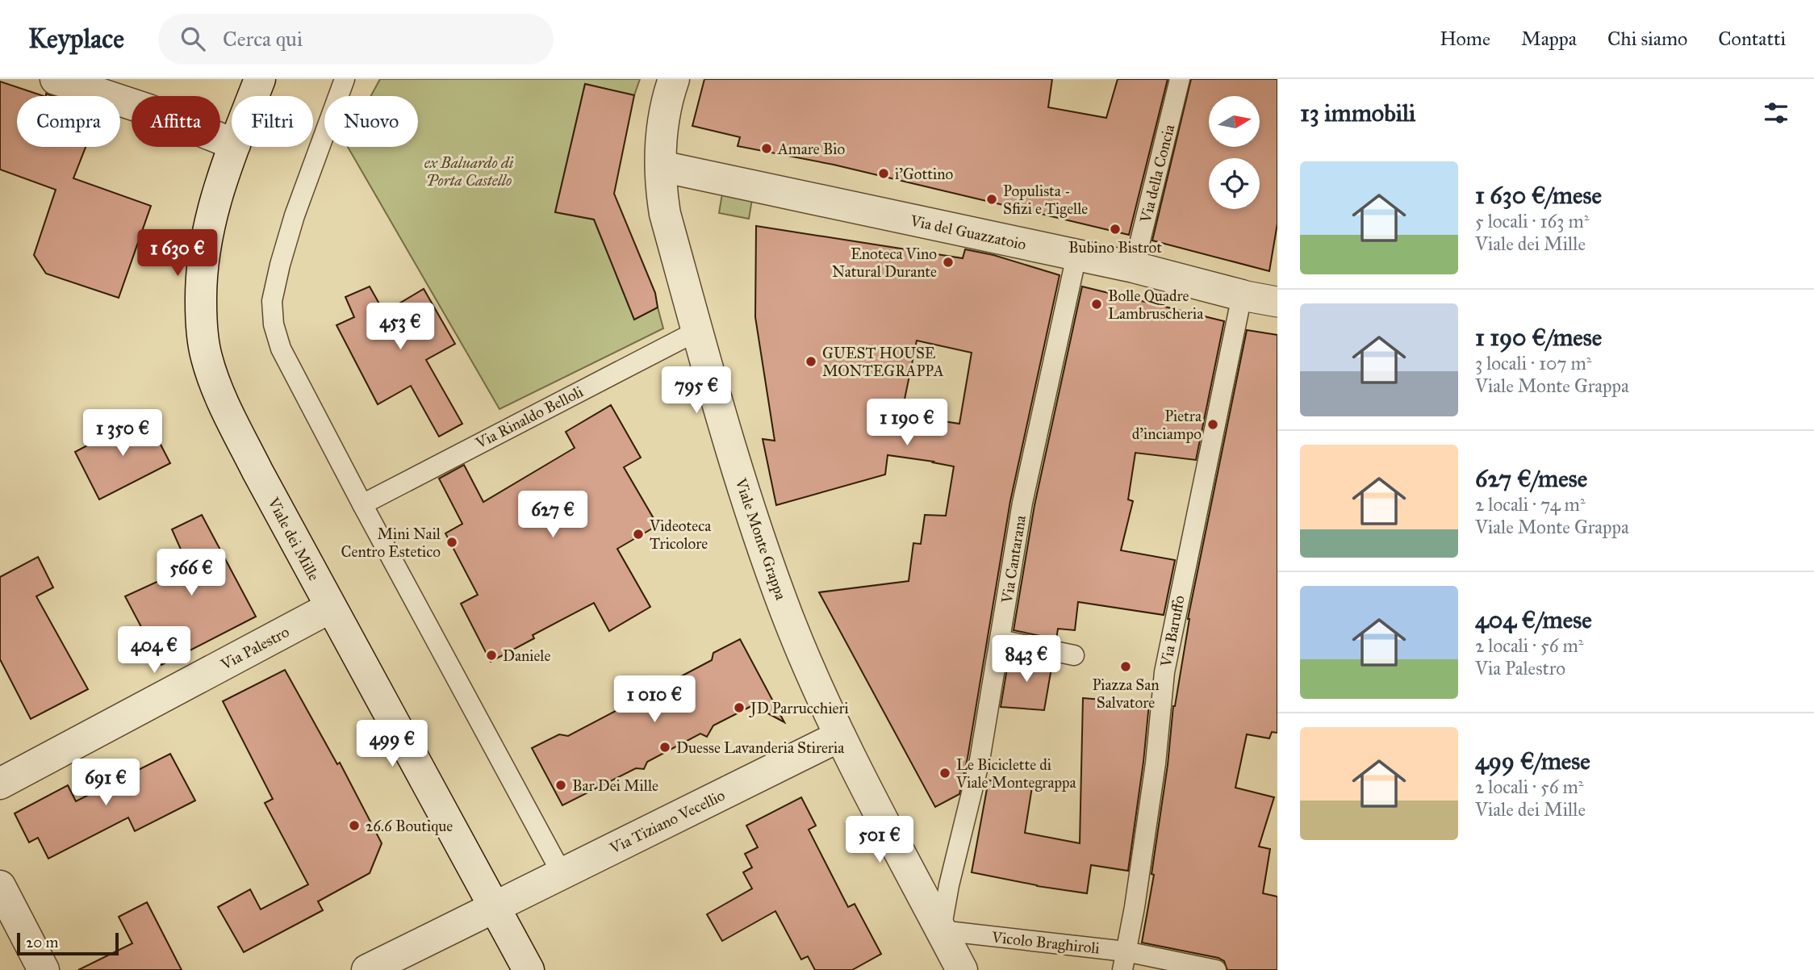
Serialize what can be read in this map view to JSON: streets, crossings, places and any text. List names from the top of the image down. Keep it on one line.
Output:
{"streets":{"street":["Via del Guazzatoio","Viale dei Mille","Viale Monte Grappa","Via Palestro","Via Tiziano Vecellio"],"lane":["Via della Concia","Via Rinaldo Belloli","Via Cantarana","Via Baruffo","Vicolo Braghiroli"]},"crossings":[["Via della Concia","Via del Guazzatoio"],["Via del Guazzatoio","Viale Monte Grappa"],["Via del Guazzatoio","Via Cantarana"],["Via del Guazzatoio","Via Baruffo"],["Via Rinaldo Belloli","Viale Monte Grappa"],["Viale dei Mille","Via Palestro"],["Viale dei Mille","Via Tiziano Vecellio"],["Viale Monte Grappa","Via Cantarana"],["Viale Monte Grappa","Via Tiziano Vecellio"],["Viale Monte Grappa","Vicolo Braghiroli"],["Via Cantarana","Vicolo Braghiroli"],["Via Baruffo","Vicolo Braghiroli"]],"parks":["ex Baluardo di Porta Castello"],"places":["Amare Bio","i'Gottino","Populista - Sfizi e Tigelle","Bubino Bistrot","Enoteca Vino Natural Durante","Bolle Quadre Lambruscheria","GUEST HOUSE MONTEGRAPPA","Pietra d'inciampo","Videoteca Tricolore","Mini Nail Centro Estetico","Daniele","Piazza San Salvatore","JD Parrucchieri","Duesse Lavanderia Stireria","Le Biciclette di Viale Montegrappa","Bar Dei Mille","26.6 Boutique"],"scale_bar":"20 m","north":"right","page":{"header":"Keyplace","search":"Cerca qui","nav":["Home","Mappa","Chi siamo","Contatti"],"heading":"13 immobili","chip":["Compra","Affitta","Filtri","Nuovo"],"list":[{"name":"1 630 €/mese","note":"5 locali · 163 m² · Viale dei Mille"},{"name":"1 190 €/mese","note":"3 locali · 107 m² · Viale Monte Grappa"},{"name":"627 €/mese","note":"2 locali · 74 m² · Viale Monte Grappa"},{"name":"404 €/mese","note":"2 locali · 56 m² · Via Palestro"},{"name":"499 €/mese","note":"2 locali · 56 m² · Viale dei Mille"}],"price":["1 630 €","453 €","795 €","1 190 €","1 350 €","627 €","566 €","404 €","843 €","1 010 €","499 €","691 €","501 €"],"scale":"20 m"}}
